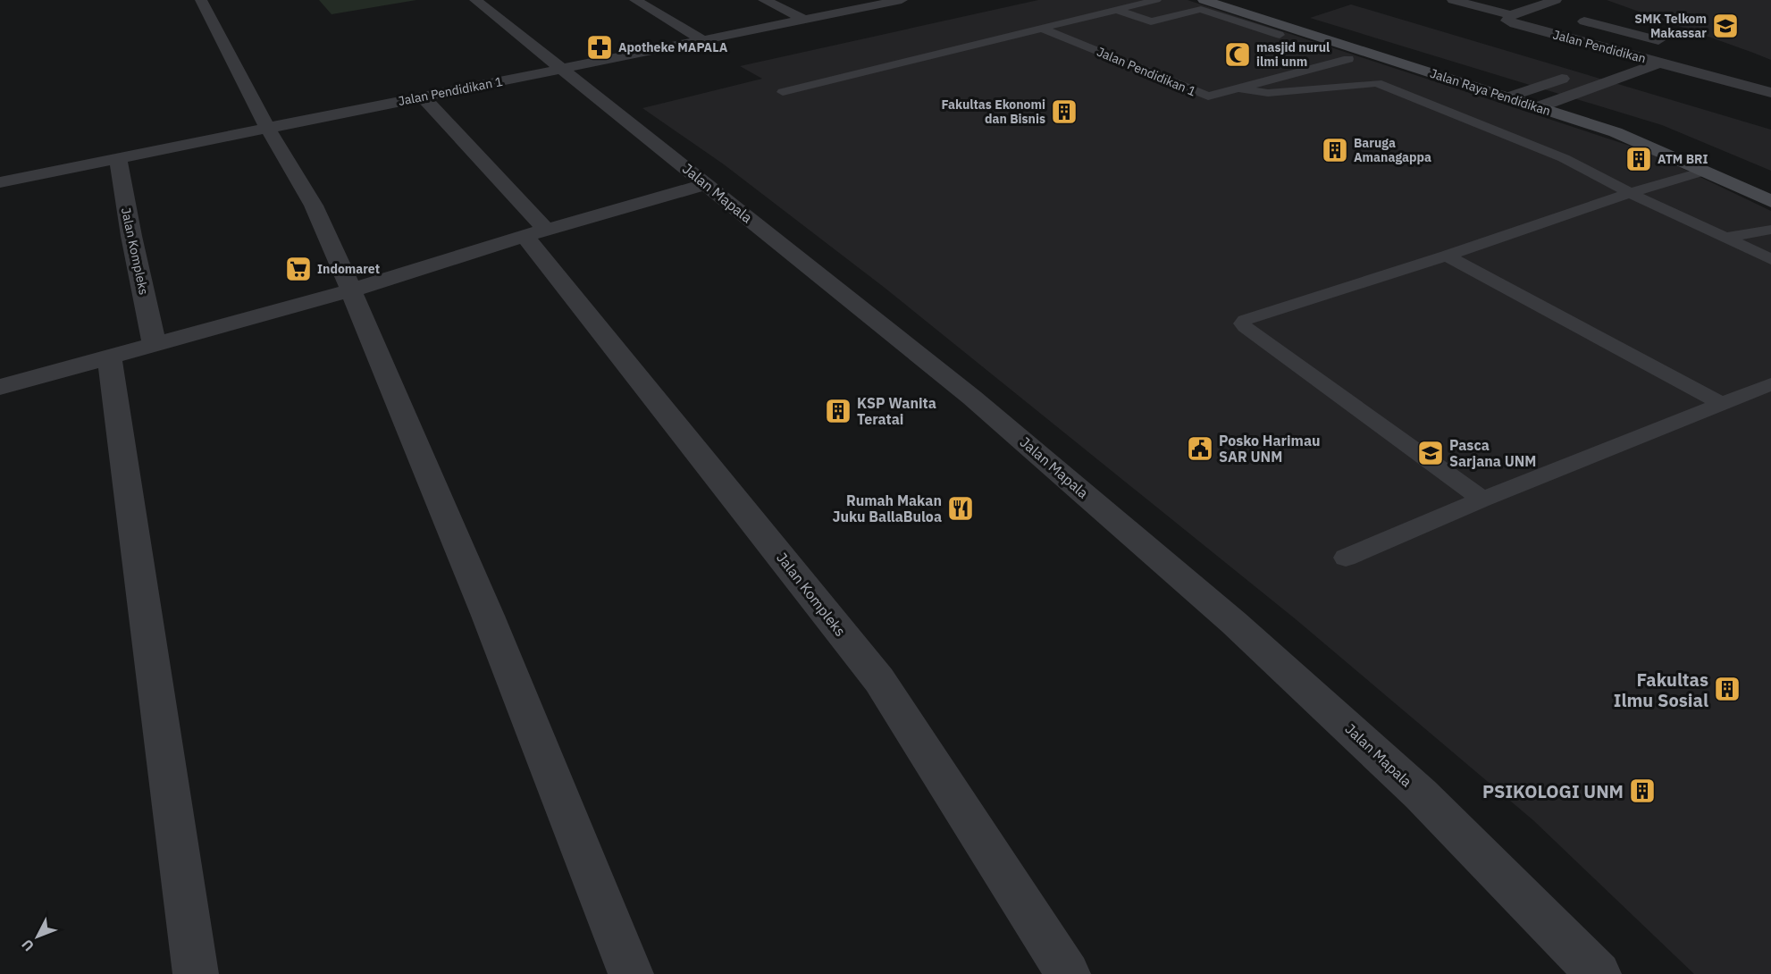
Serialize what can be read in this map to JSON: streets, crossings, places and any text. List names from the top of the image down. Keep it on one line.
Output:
{"streets":{"street":["Jalan Pendidikan","Jalan Pendidikan 1","Jalan Raya Pendidikan","Jalan Mapala","Jalan Kompleks"]},"crossings":[["Jalan Pendidikan","Jalan Raya Pendidikan"],["Jalan Pendidikan 1","Jalan Mapala"],["Jalan Pendidikan 1","Jalan Kompleks"]],"places":{"school or university":["SMK Telkom Makassar","Pasca Sarjana UNM"],"pharmacy":["Apotheke MAPALA"],"mosque":["masjid nurul ilmi unm"],"building":["Fakultas Ekonomi dan Bisnis","Baruga Amanagappa","ATM BRI","KSP Wanita Teratai","Fakultas Ilmu Sosial","PSIKOLOGI UNM"],"supermarket":["Indomaret"],"public building":["Posko Harimau SAR UNM"],"restaurant":["Rumah Makan Juku BallaBuloa"]},"north":"bottom left"}
